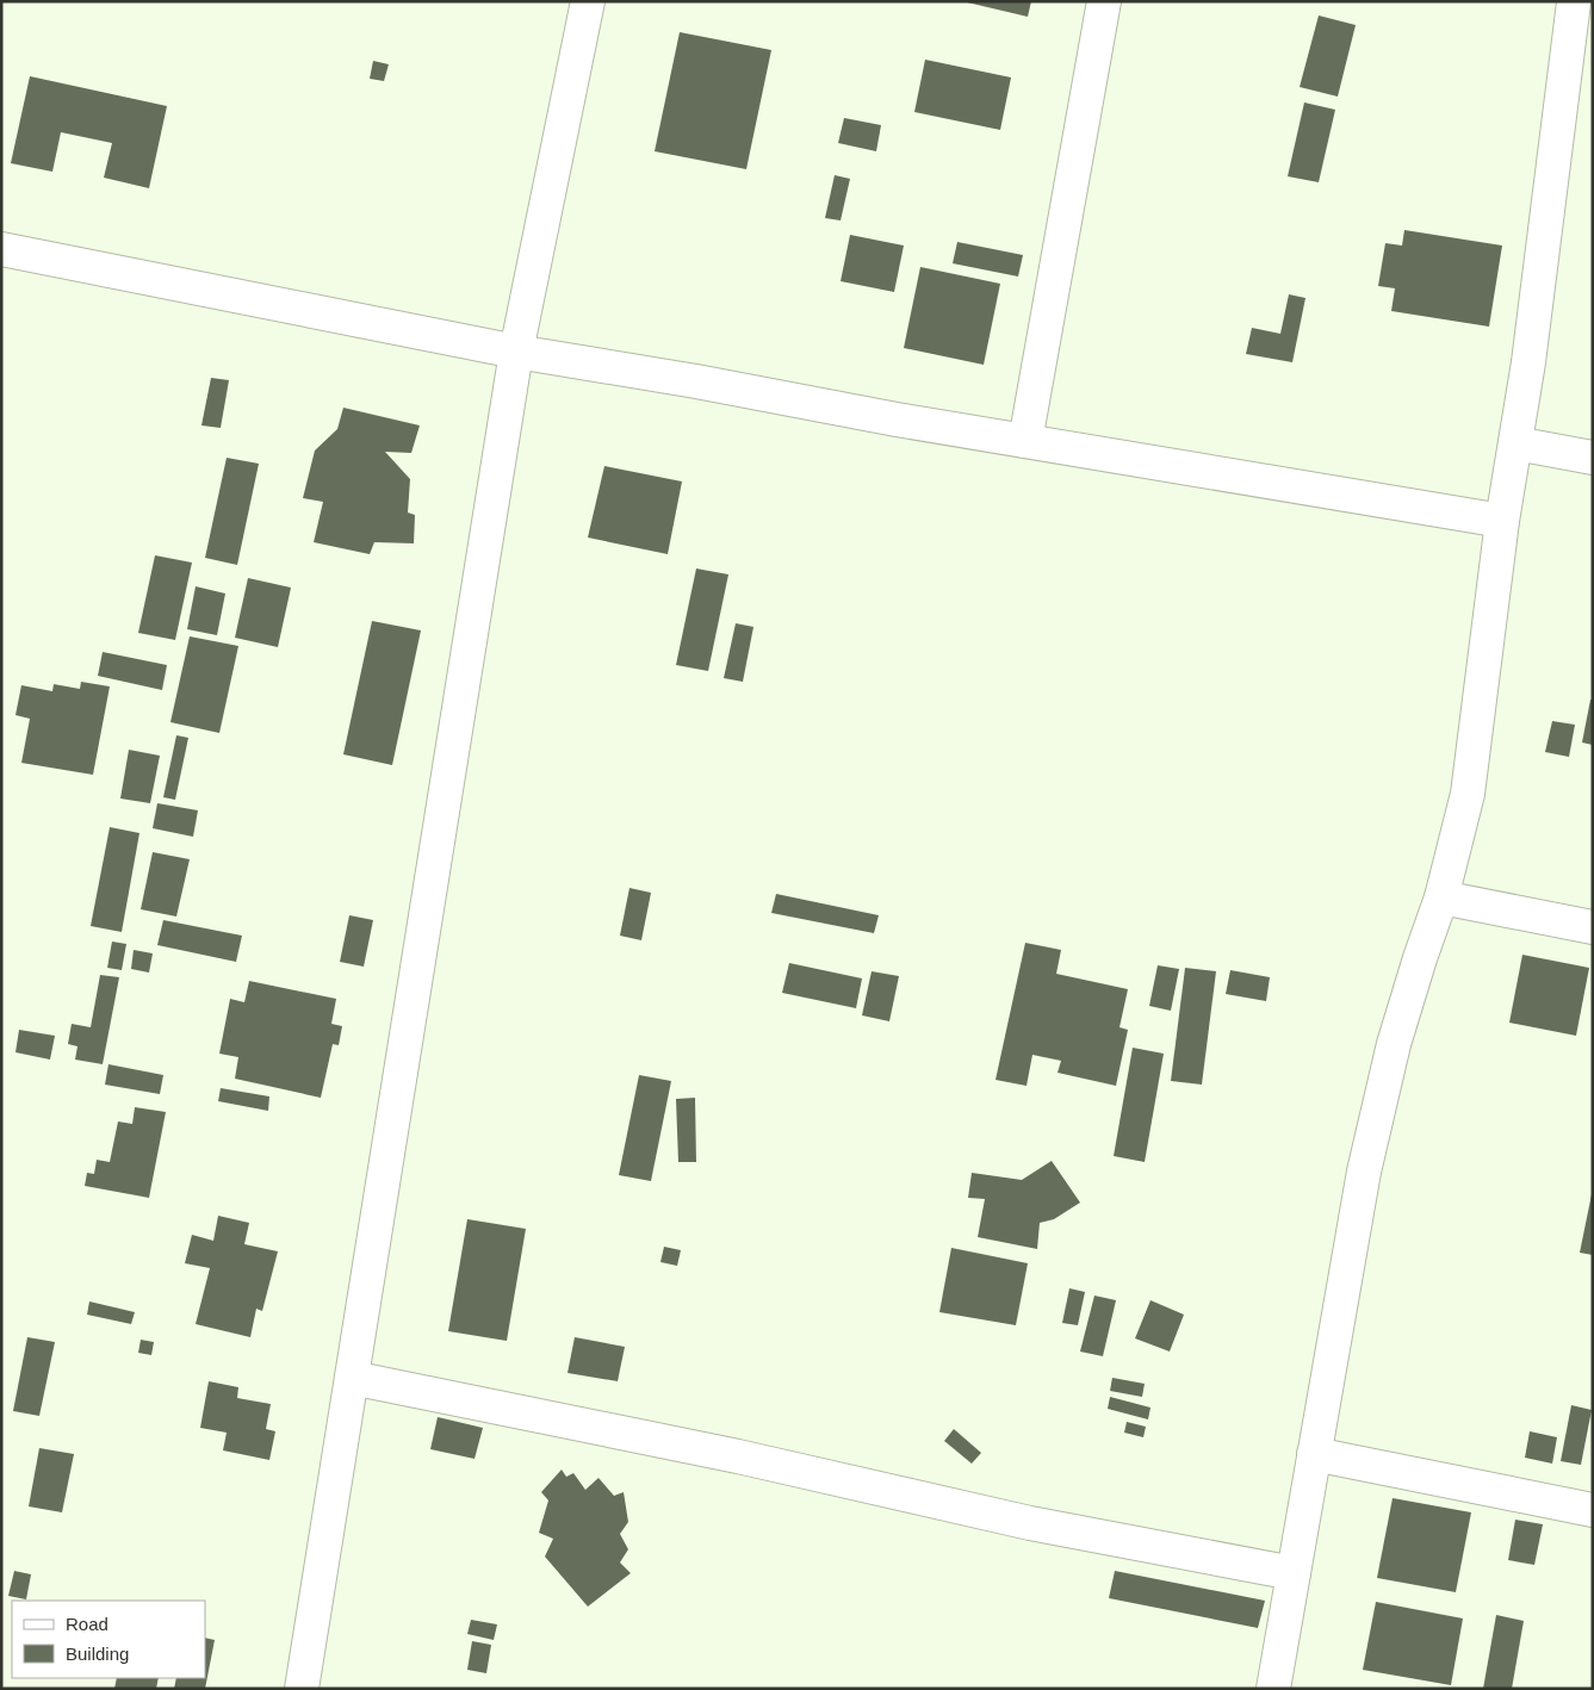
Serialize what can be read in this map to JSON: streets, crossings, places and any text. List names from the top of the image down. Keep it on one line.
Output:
{"legend":["Road","Building"]}
